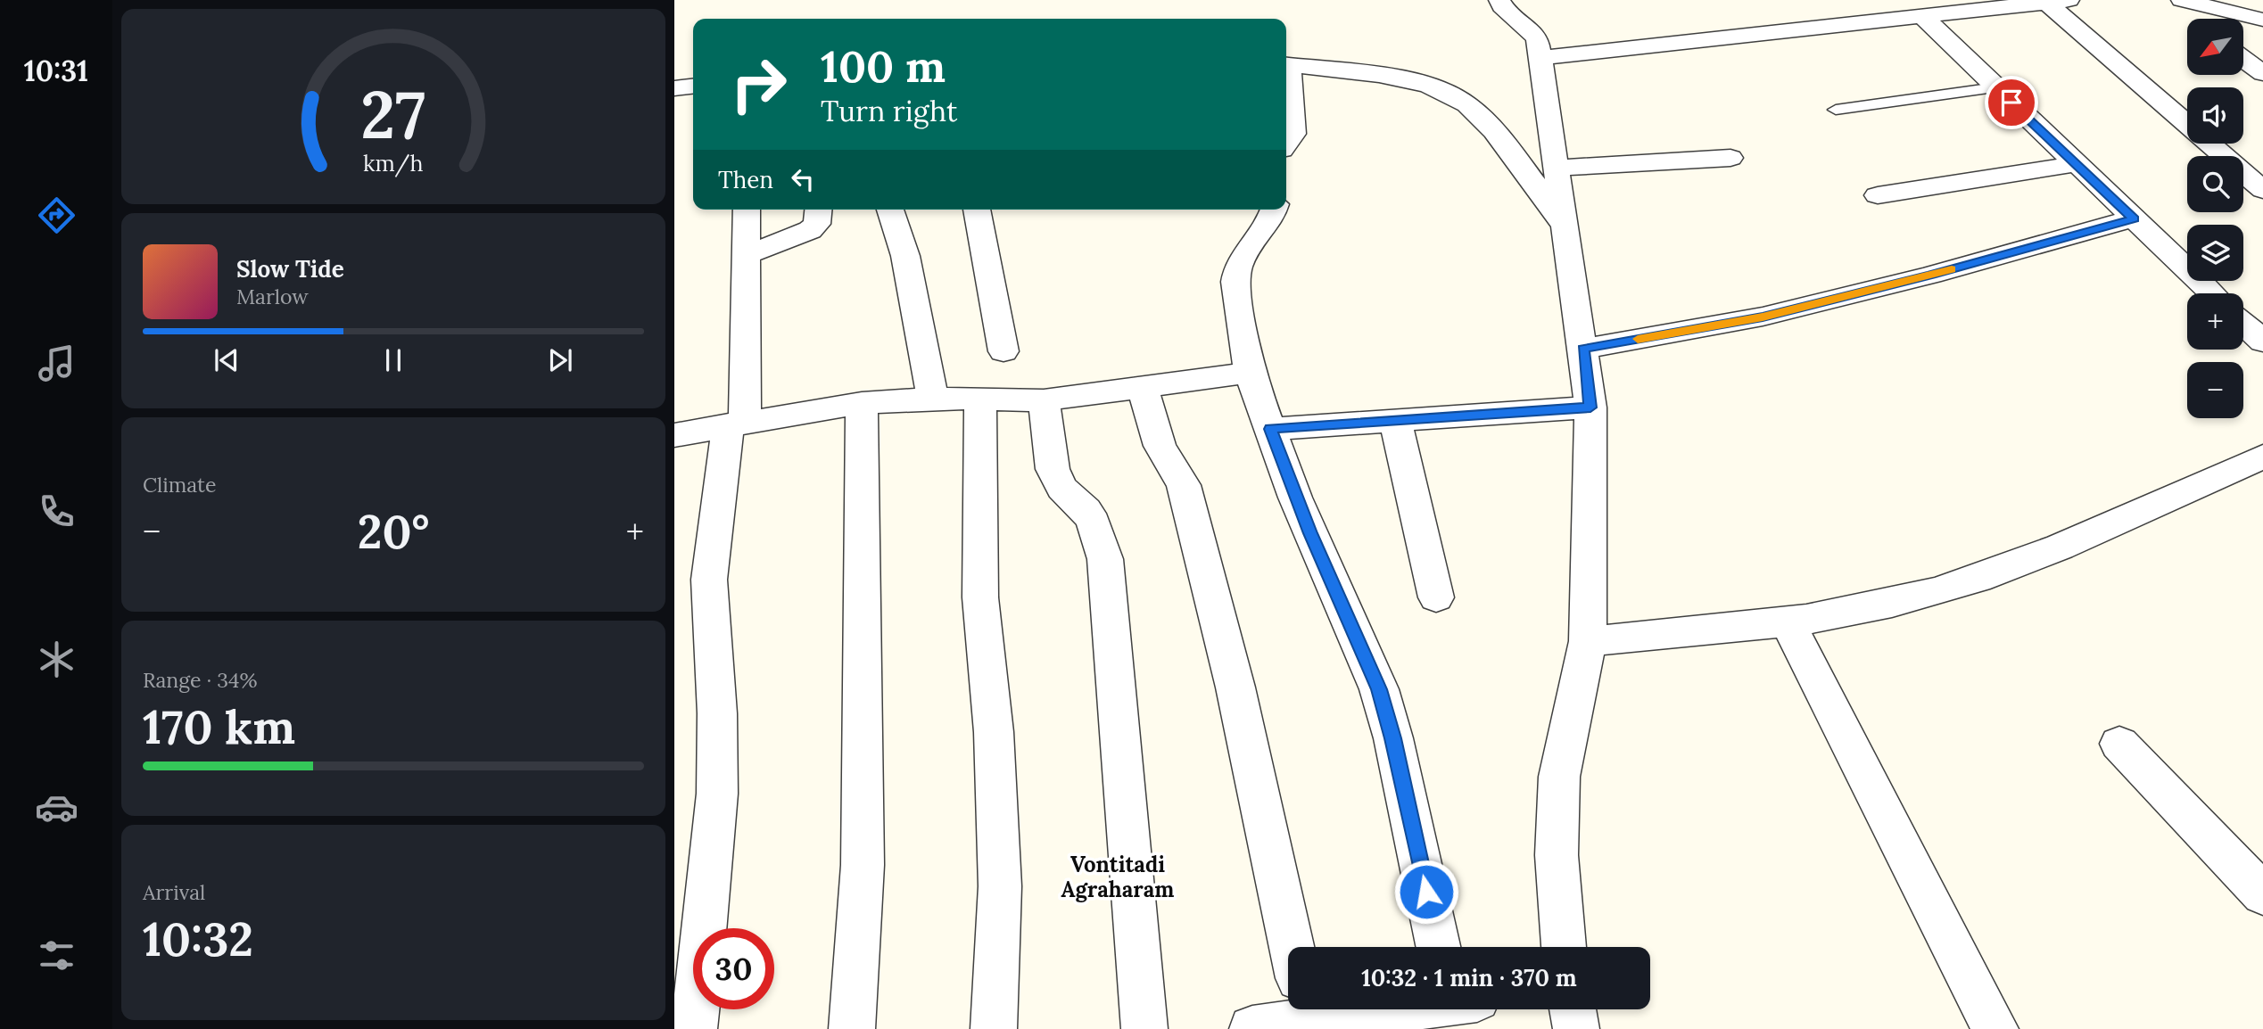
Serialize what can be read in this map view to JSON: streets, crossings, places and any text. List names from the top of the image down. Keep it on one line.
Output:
{"districts":["Vontitadi Agraharam"],"north":"bottom left","page":{"tabs":"10:31","map_buttons":["+","−"],"turn":["100 m","Turn right"],"then":"Then","song":["Slow Tide","Marlow"],"tile":["Climate",["Range · 34%","170 km"],["Arrival","10:32"]],"heat":["−","20°","+"],"limit":"30","trip":"10:32 · 1 min · 370 m","gauge":["27","km/h"]}}
